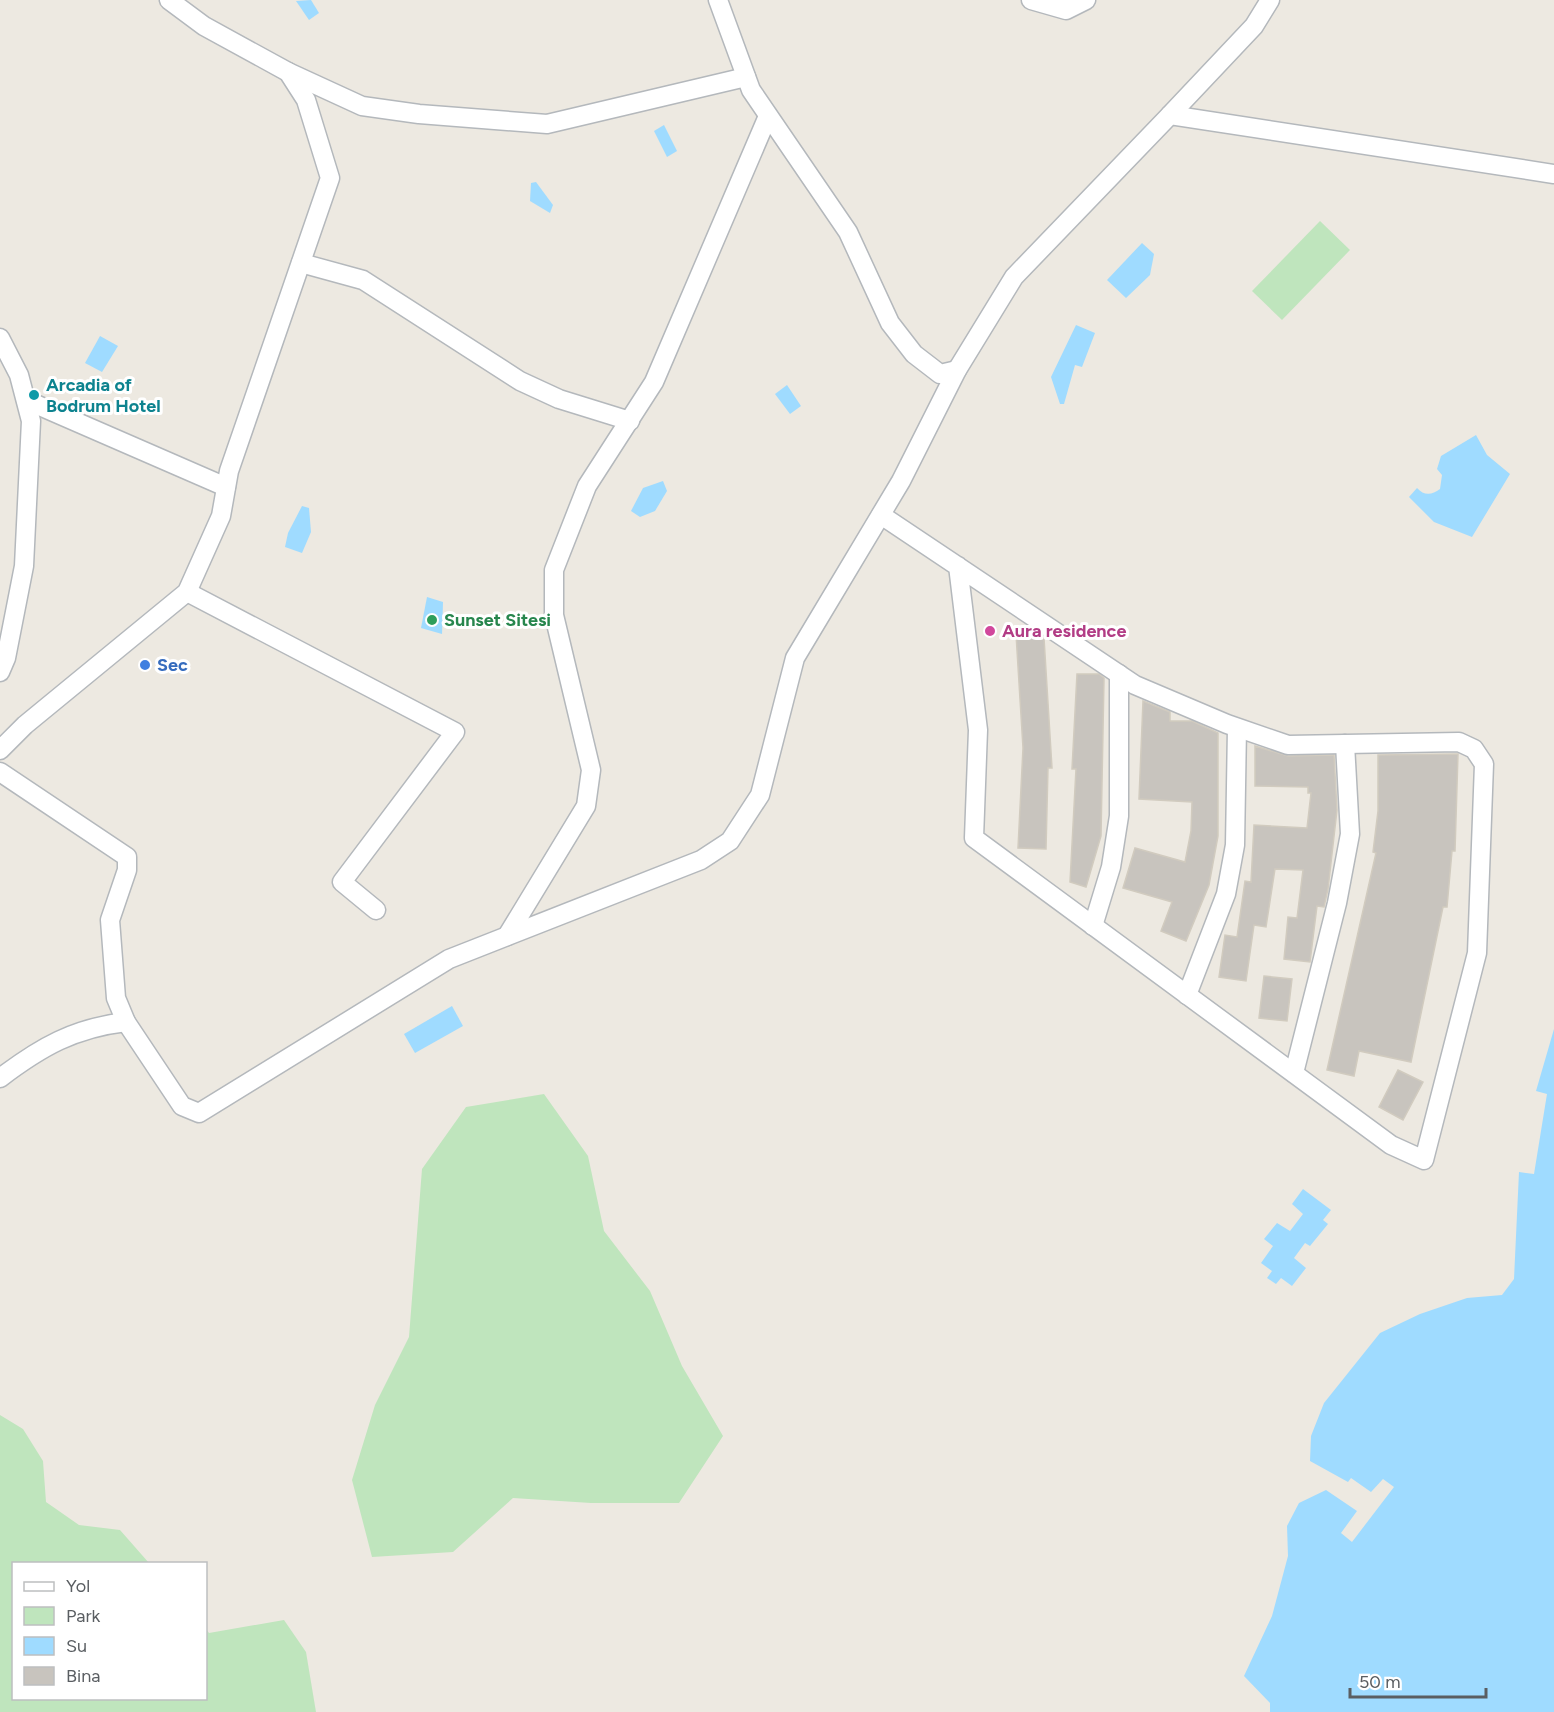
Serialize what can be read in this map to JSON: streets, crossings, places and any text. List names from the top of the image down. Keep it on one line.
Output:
{"places":["Arcadia of Bodrum Hotel","Sunset Sitesi","Aura residence","Sec"],"legend":["Yol","Park","Su","Bina"],"scale_bar":"50 m"}
